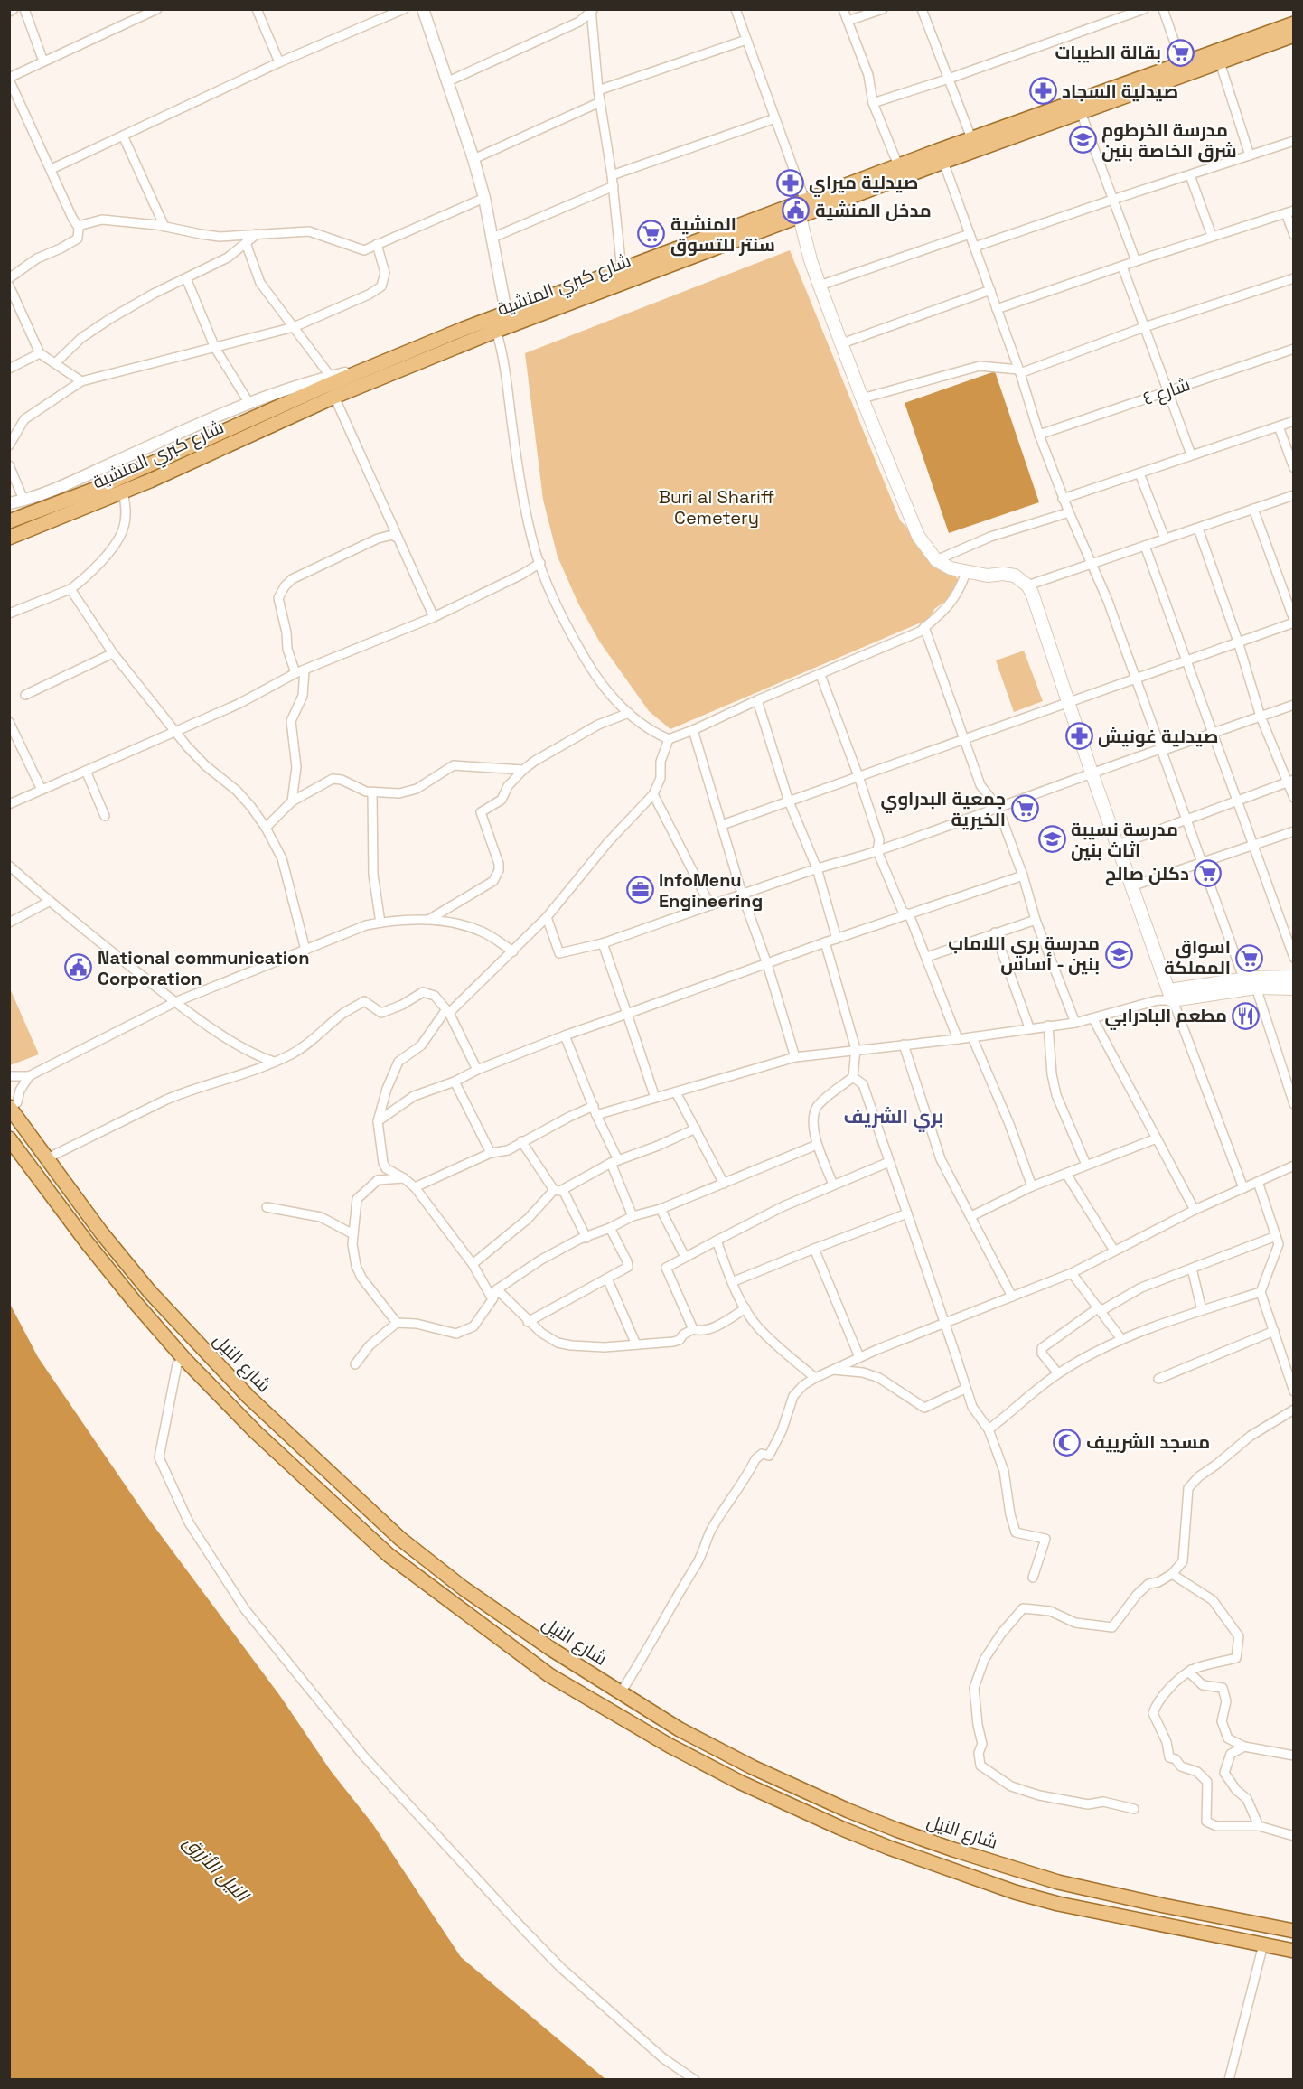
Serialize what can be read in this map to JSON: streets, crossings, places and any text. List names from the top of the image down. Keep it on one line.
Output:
{"streets":{"main road":["شارع كبري المنشية","شارع النيل"],"street":["شارع ٤"]},"districts":["بري الشريف"],"water":["النيل الأزرق"],"parks":["Buri al Shariff Cemetery"],"places":{"supermarket":["بقالة الطيبات","المنشية سنتر للتسوق","جمعية البدراوي الخيرية","دكلن صالح","اسواق المملكة"],"pharmacy":["صيدلية السجاد","صيدلية ميراي","صيدلية غونيش"],"school or university":["مدرسة الخرطوم شرق الخاصة بنين","مدرسة نسيبة اثاث بنين","مدرسة بري اللاماب بنين - أساس"],"public building":["مدخل المنشية","National communication Corporation"],"office":["InfoMenu Engineering"],"restaurant":["مطعم البادرابي"],"mosque":["مسجد الشرييف"]}}
